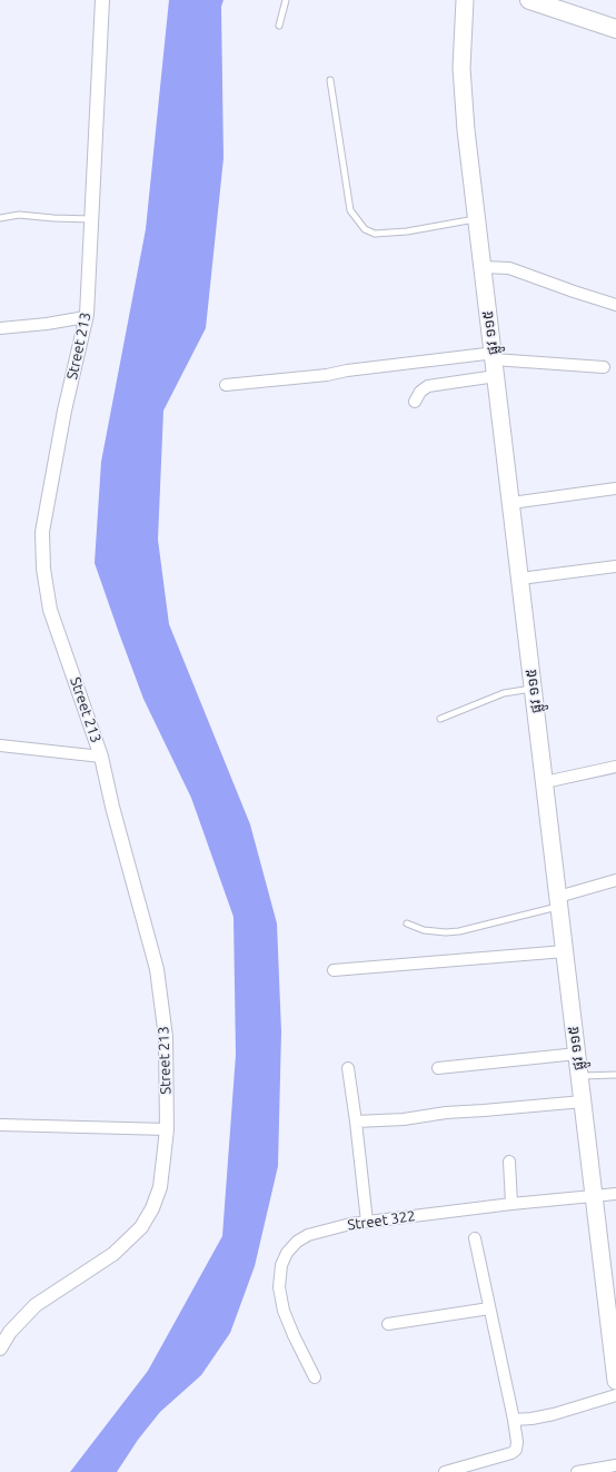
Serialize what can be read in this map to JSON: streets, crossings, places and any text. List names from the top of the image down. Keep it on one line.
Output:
{"streets":{"main road":["ផ្លូវ ១១៥"],"street":["Street 213","Street 322"]},"crossings":[["ផ្លូវ ១១៥","Street 322"]]}
